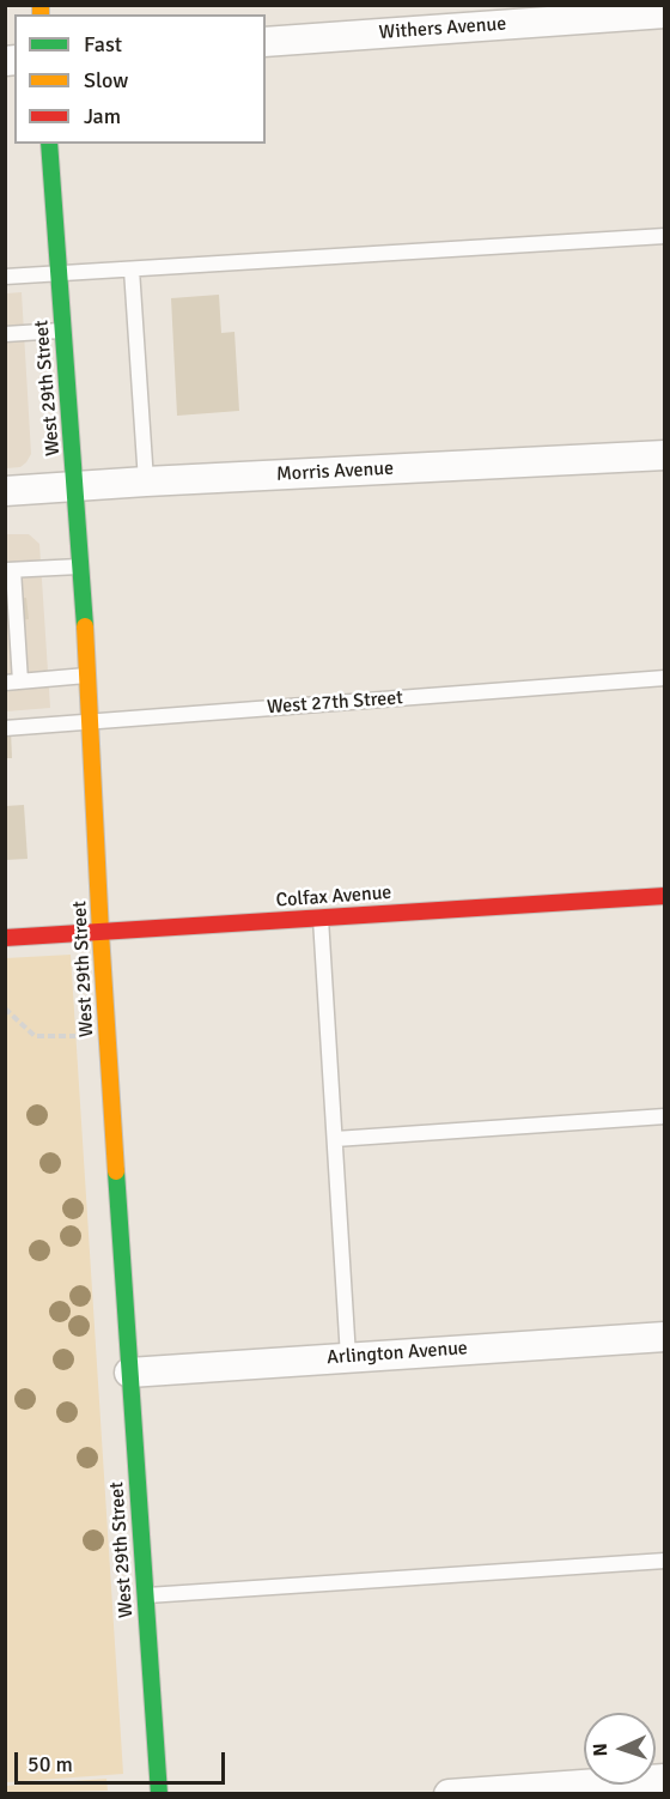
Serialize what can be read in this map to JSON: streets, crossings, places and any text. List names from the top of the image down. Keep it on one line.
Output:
{"streets":{"street":["Withers Avenue","West 29th Street","Morris Avenue","Colfax Avenue","Arlington Avenue"],"lane":["West 27th Street"]},"crossings":[["West 29th Street","Morris Avenue"],["West 29th Street","West 27th Street"],["West 29th Street","Colfax Avenue"],["West 29th Street","Arlington Avenue"]],"legend":["Fast","Slow","Jam"],"scale_bar":"50 m","north":"left"}
